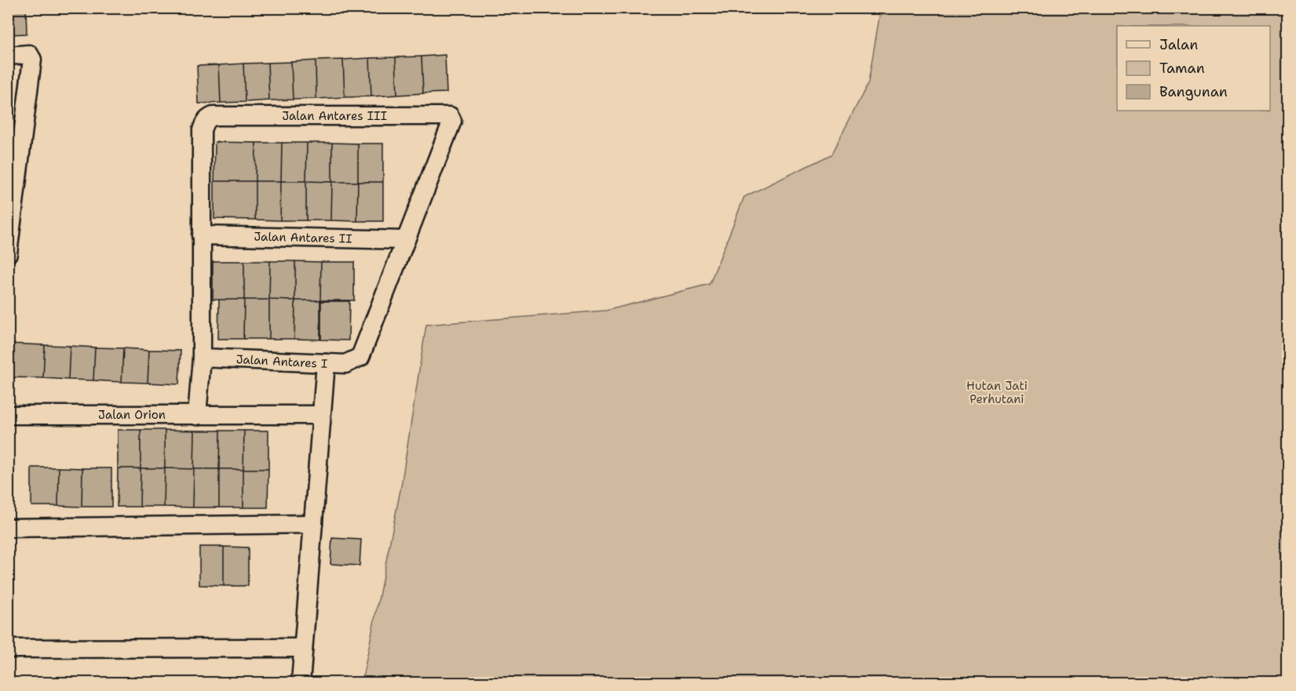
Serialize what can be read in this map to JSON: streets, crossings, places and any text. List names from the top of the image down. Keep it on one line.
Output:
{"streets":{"street":["Jalan Antares III","Jalan Antares II","Jalan Antares I","Jalan Orion"]},"crossings":[["Jalan Antares III","Jalan Antares II"],["Jalan Antares III","Jalan Antares I"],["Jalan Antares II","Jalan Antares I"]],"parks":["Hutan Jati Perhutani"],"legend":["Jalan","Taman","Bangunan"]}
